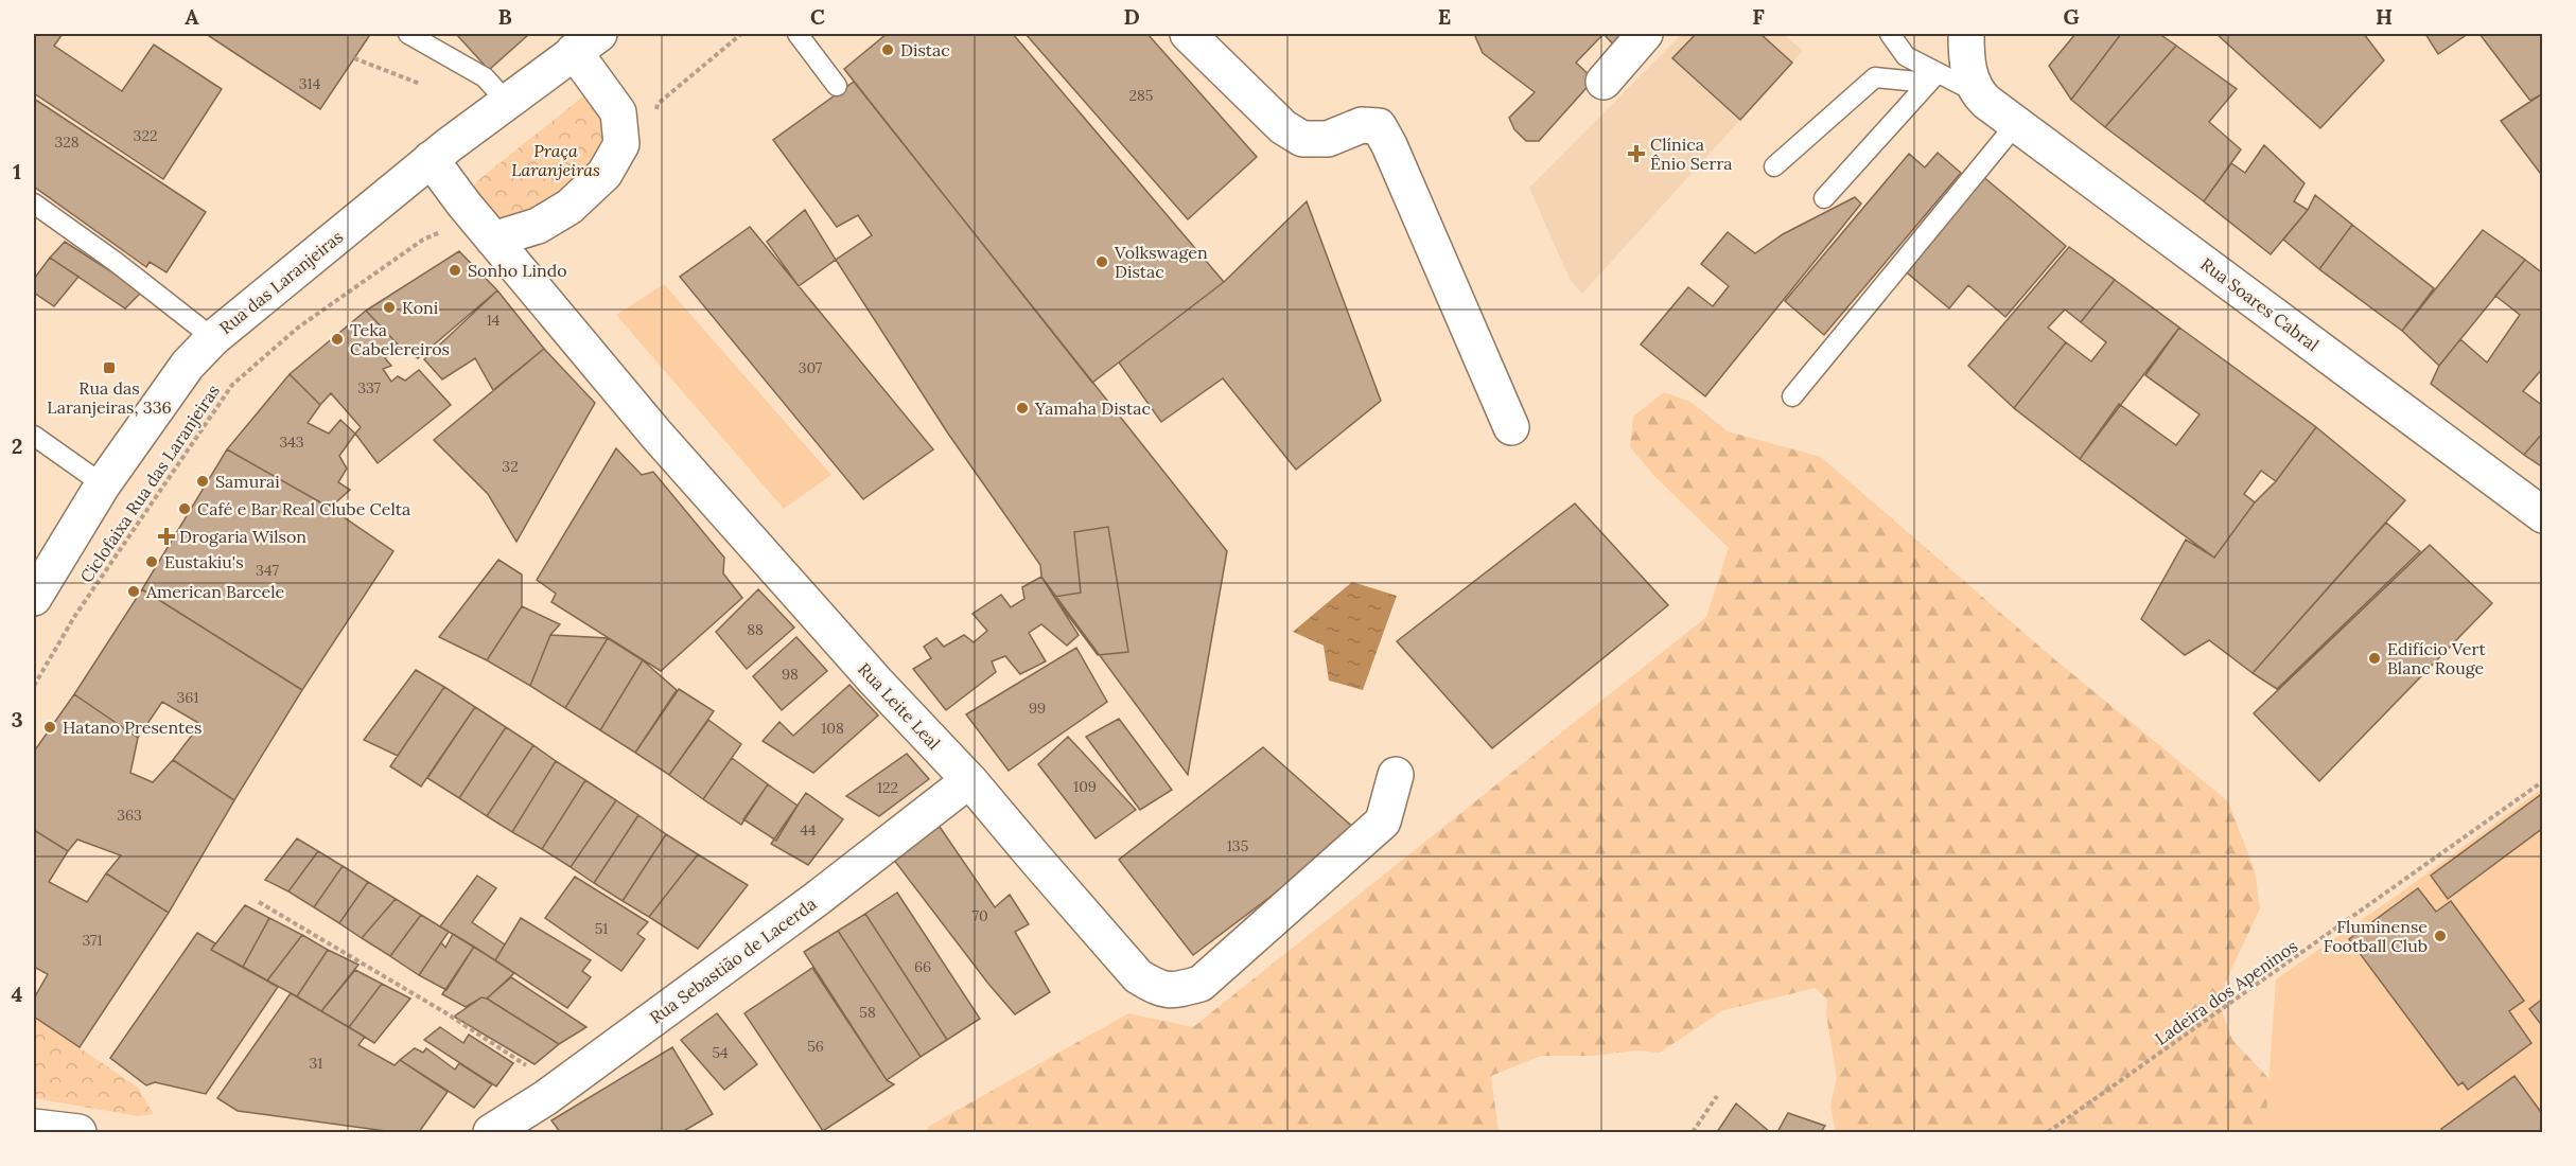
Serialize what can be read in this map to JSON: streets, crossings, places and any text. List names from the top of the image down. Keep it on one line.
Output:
{"streets":{"street":["Rua das Laranjeiras","Rua Soares Cabral","Rua Leite Leal","Rua Sebastião de Lacerda"],"path":["Ciclofaixa Rua das Laranjeiras","Ladeira dos Apeninos"]},"crossings":[["Rua das Laranjeiras","Rua Leite Leal"],["Rua Leite Leal","Rua Sebastião de Lacerda"]],"parks":["Praça Laranjeiras"],"places":{"other":["Distac","Volkswagen Distac","Sonho Lindo","Koni","Teka Cabelereiros","Yamaha Distac","Samurai","Café e Bar Real Clube Celta","Eustakiu's","American Barcele","Edifício Vert Blanc Rouge","Hatano Presentes","Fluminense Football Club"],"health":["Clínica Ênio Serra","Drogaria Wilson"],"transit":["Rua das Laranjeiras, 336"]},"house_numbers":["314","285","322","328","14","307","337","343","32","347","88","98","361","99","108","109","122","363","44","135","70","51","371","66","58","56","54","31"],"grid":{"columns":["A","B","C","D","E","F","G","H"],"rows":["1","2","3","4"]}}
